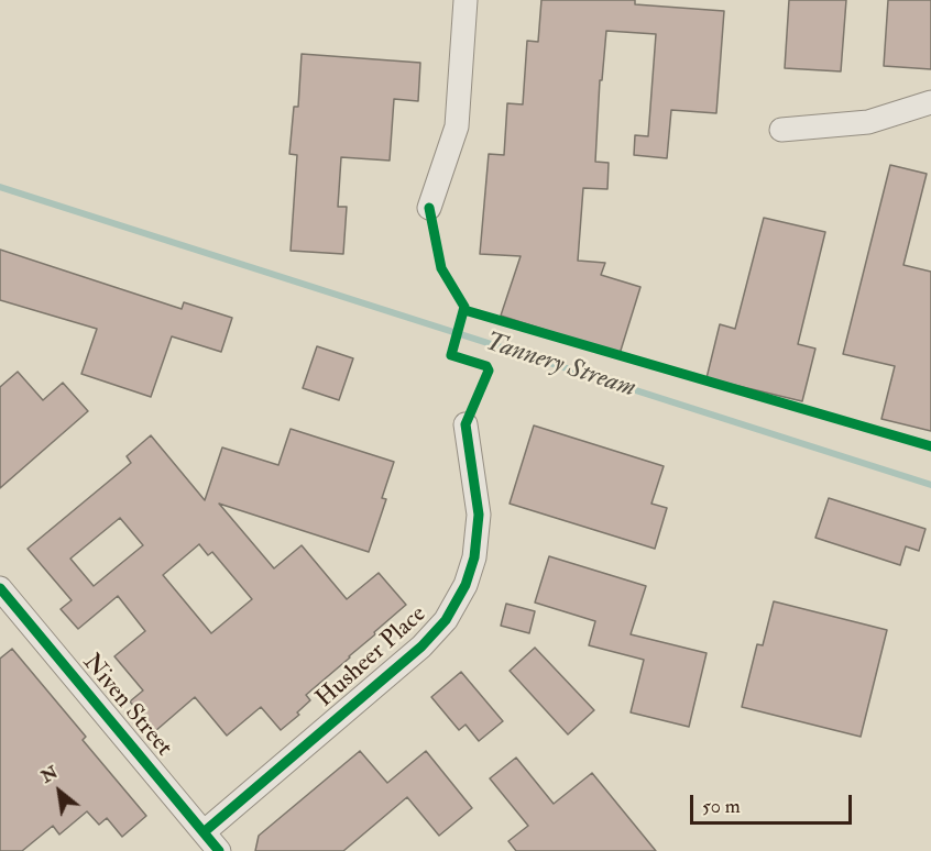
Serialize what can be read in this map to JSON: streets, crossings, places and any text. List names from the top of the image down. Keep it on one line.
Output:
{"streets":{"street":["Husheer Place","Niven Street"]},"crossings":[["Husheer Place","Niven Street"]],"water":["Tannery Stream"],"scale_bar":"50 m","north":"top left"}
